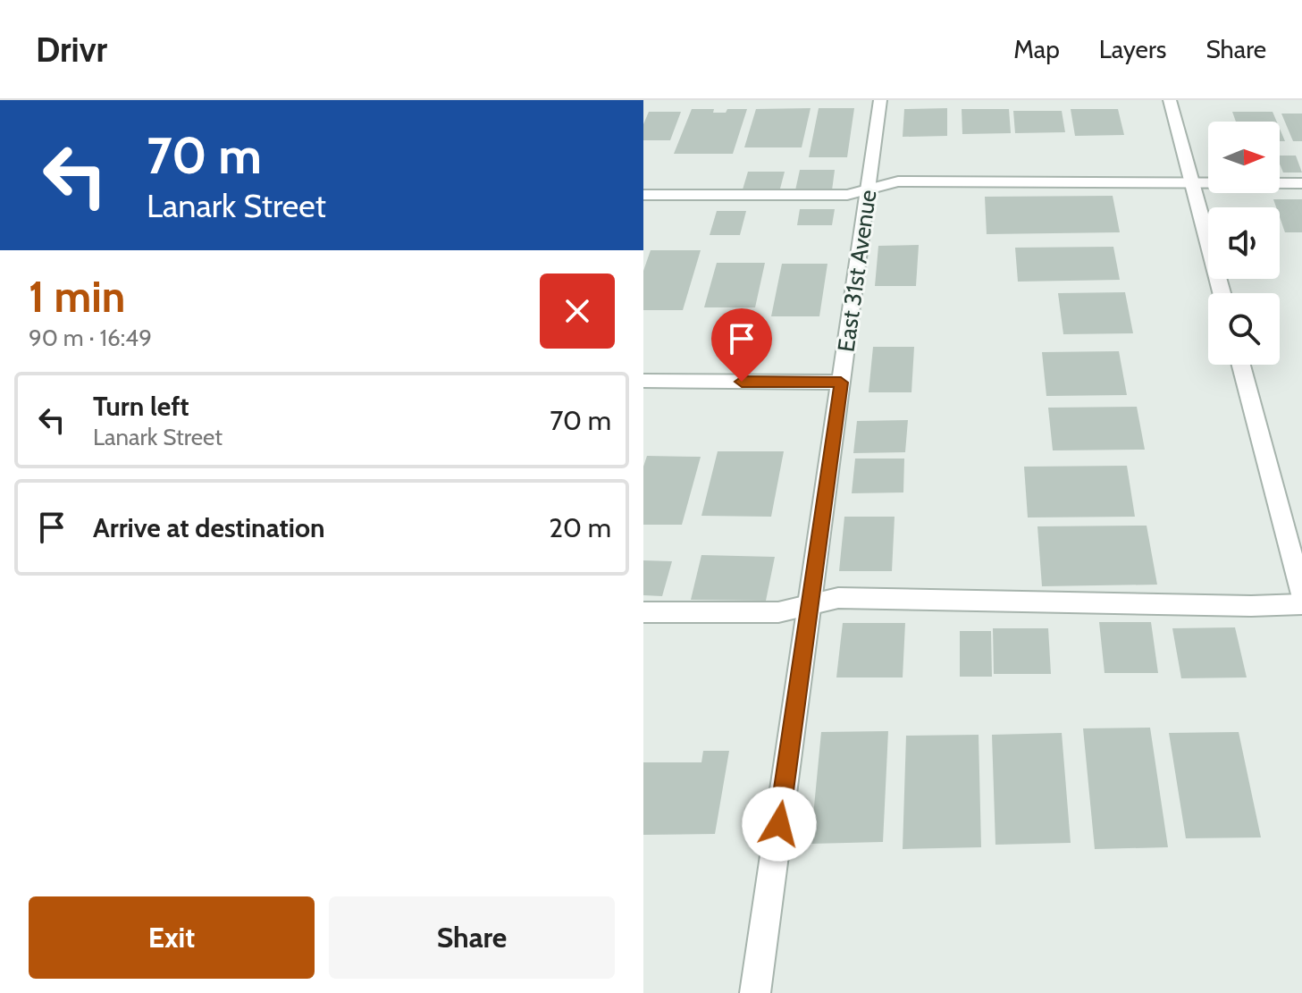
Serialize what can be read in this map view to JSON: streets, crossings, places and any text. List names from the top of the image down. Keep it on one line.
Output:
{"streets":{"street":["East 31st Avenue"]},"north":"right","page":{"header":"Drivr","nav":["Map","Layers","Share"],"turn":["70 m","Lanark Street"],"heading":["1 min","90 m · 16:49"],"list":[{"name":"Turn left","note":"Lanark Street","value":"70 m"},{"name":"Arrive at destination","value":"20 m"}],"buttons":["Exit","Share"]}}
